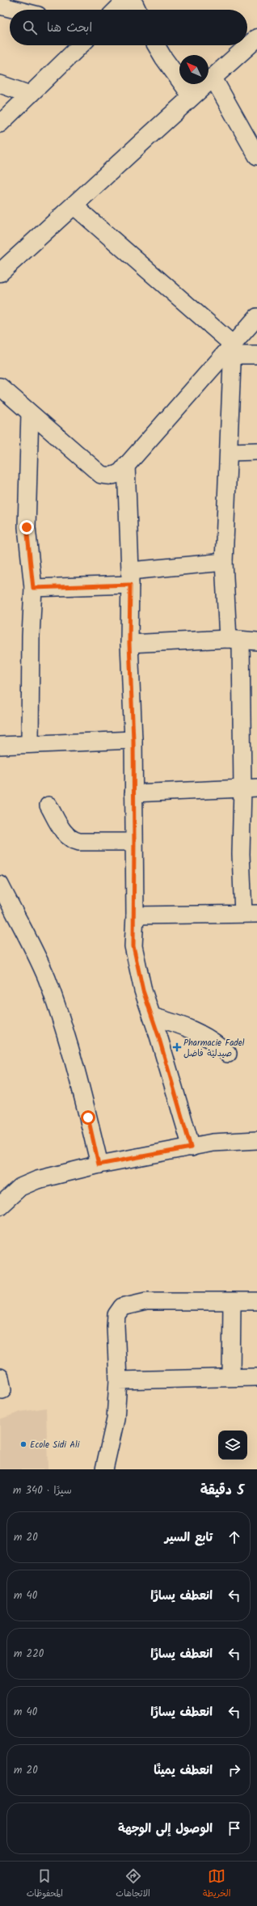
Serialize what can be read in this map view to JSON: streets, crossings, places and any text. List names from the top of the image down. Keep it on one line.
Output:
{"places":{"health":["Pharmacie Fadel صيدلية فاضل"],"other":["Ecole Sidi Ali"]},"north":"top left","page":{"search":"ابحث هنا","heading":["5 دقيقة","سيرًا · 340 m"],"list":[["تابع السير","20 m"],["انعطف يسارًا","40 m"],["انعطف يسارًا","220 m"],["انعطف يسارًا","40 m"],["انعطف يمينًا","20 m"],"الوصول إلى الوجهة"],"nav":["الخريطة","الاتجاهات","المحفوظات"]}}
